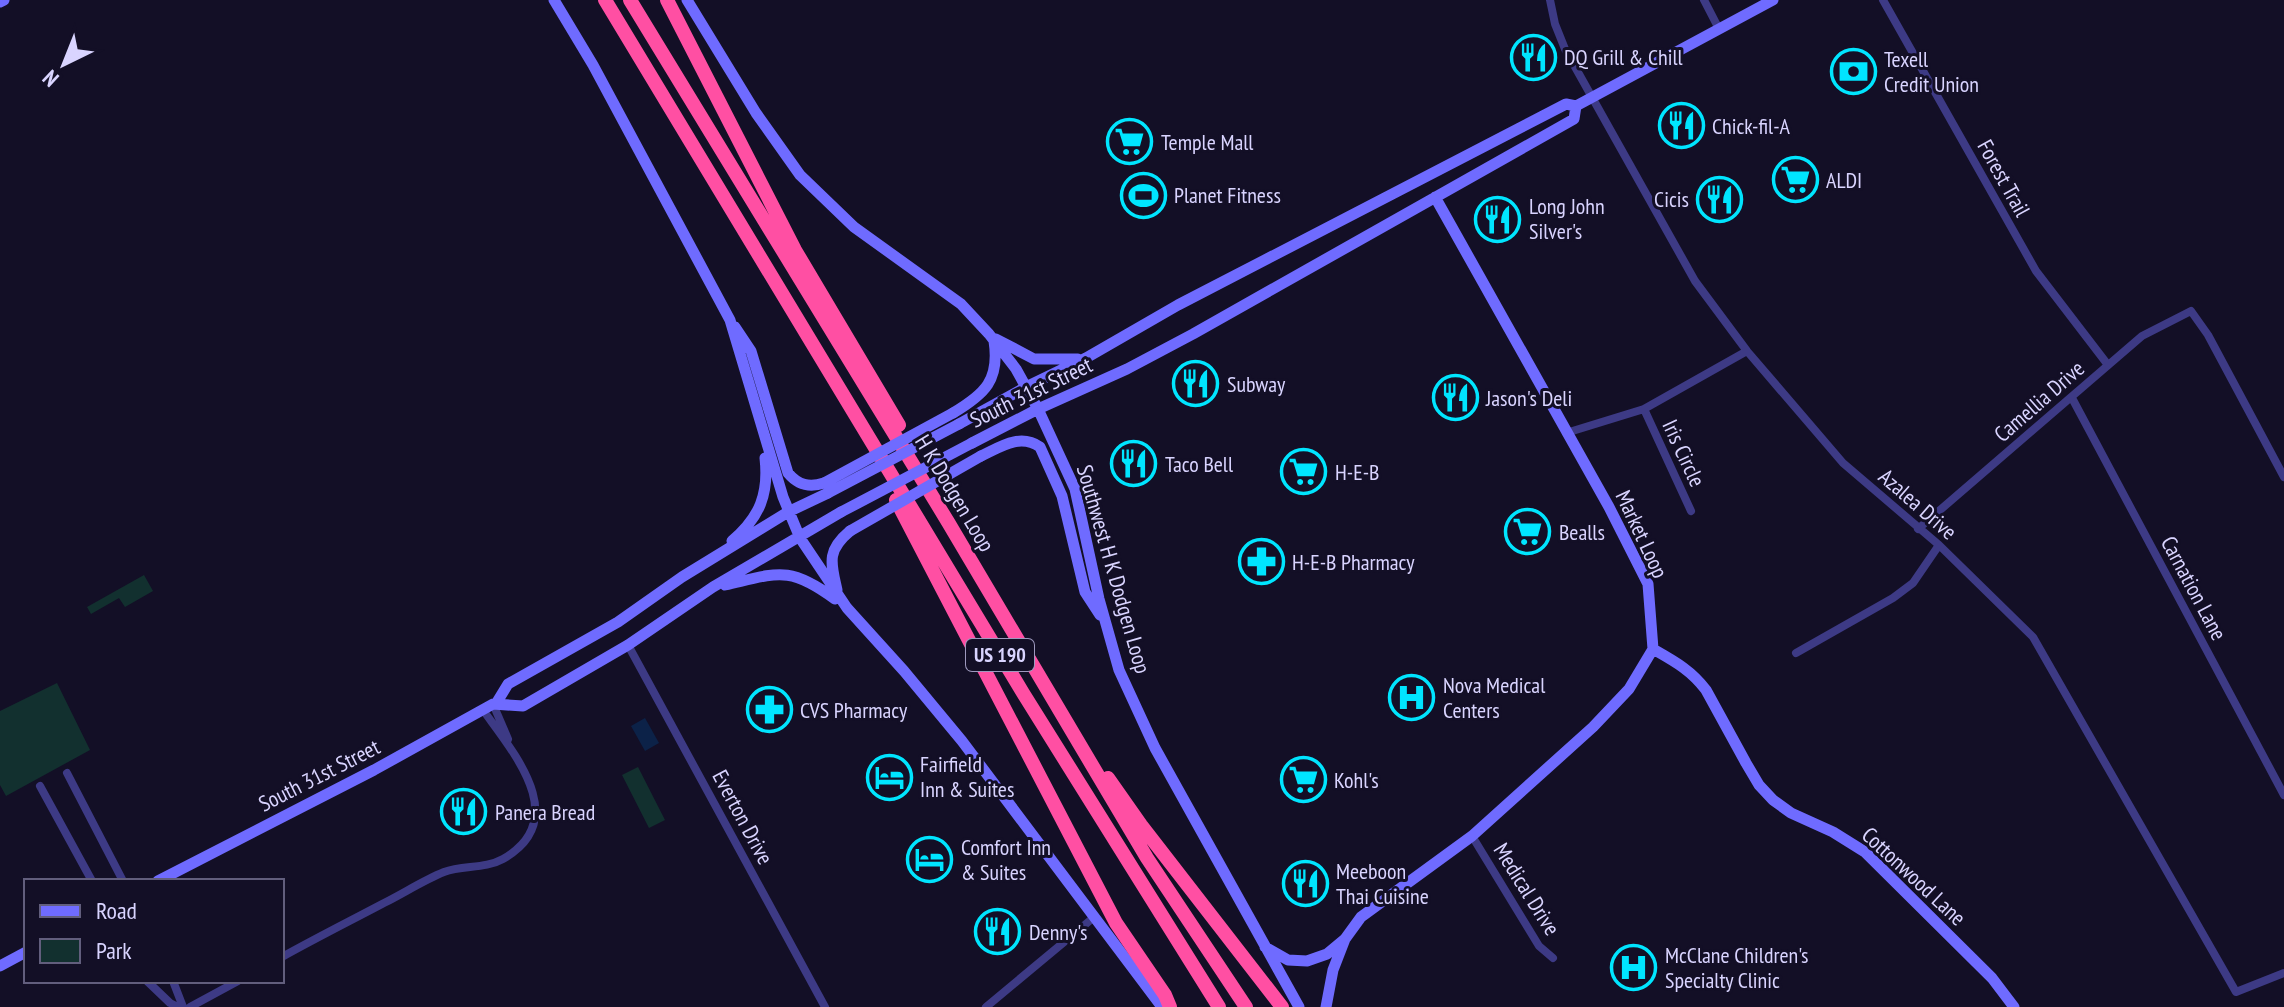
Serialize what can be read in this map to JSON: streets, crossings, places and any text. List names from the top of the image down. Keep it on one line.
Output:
{"streets":{"highway":["H K Dodgen Loop","US 190"],"main road":["South 31st Street","Market Loop","Southwest H K Dodgen Loop","Cottonwood Lane"],"street":["Forest Trail","Camellia Drive","Iris Circle","Azalea Drive","Carnation Lane","Everton Drive","Medical Drive"]},"crossings":[["Forest Trail","Camellia Drive"],["South 31st Street","Azalea Drive"],["South 31st Street","Market Loop"],["South 31st Street","Southwest H K Dodgen Loop"],["South 31st Street","Everton Drive"],["Camellia Drive","Azalea Drive"],["Camellia Drive","Carnation Lane"],["Market Loop","Cottonwood Lane"]],"places":{"restaurant":["DQ Grill & Chill","Chick-fil-A","Cicis","Long John Silver's","Subway","Jason's Deli","Taco Bell","Panera Bread","Meeboon Thai Cuisine","Denny's"],"bank":["Texell Credit Union"],"supermarket":["Temple Mall","ALDI","H-E-B","Bealls","Kohl's"],"sports":["Planet Fitness"],"pharmacy":["H-E-B Pharmacy","CVS Pharmacy"],"hospital":["Nova Medical Centers","McClane Children's Specialty Clinic"],"hotel":["Fairfield Inn & Suites","Comfort Inn & Suites"]},"legend":["Road","Park"],"north":"bottom left"}
